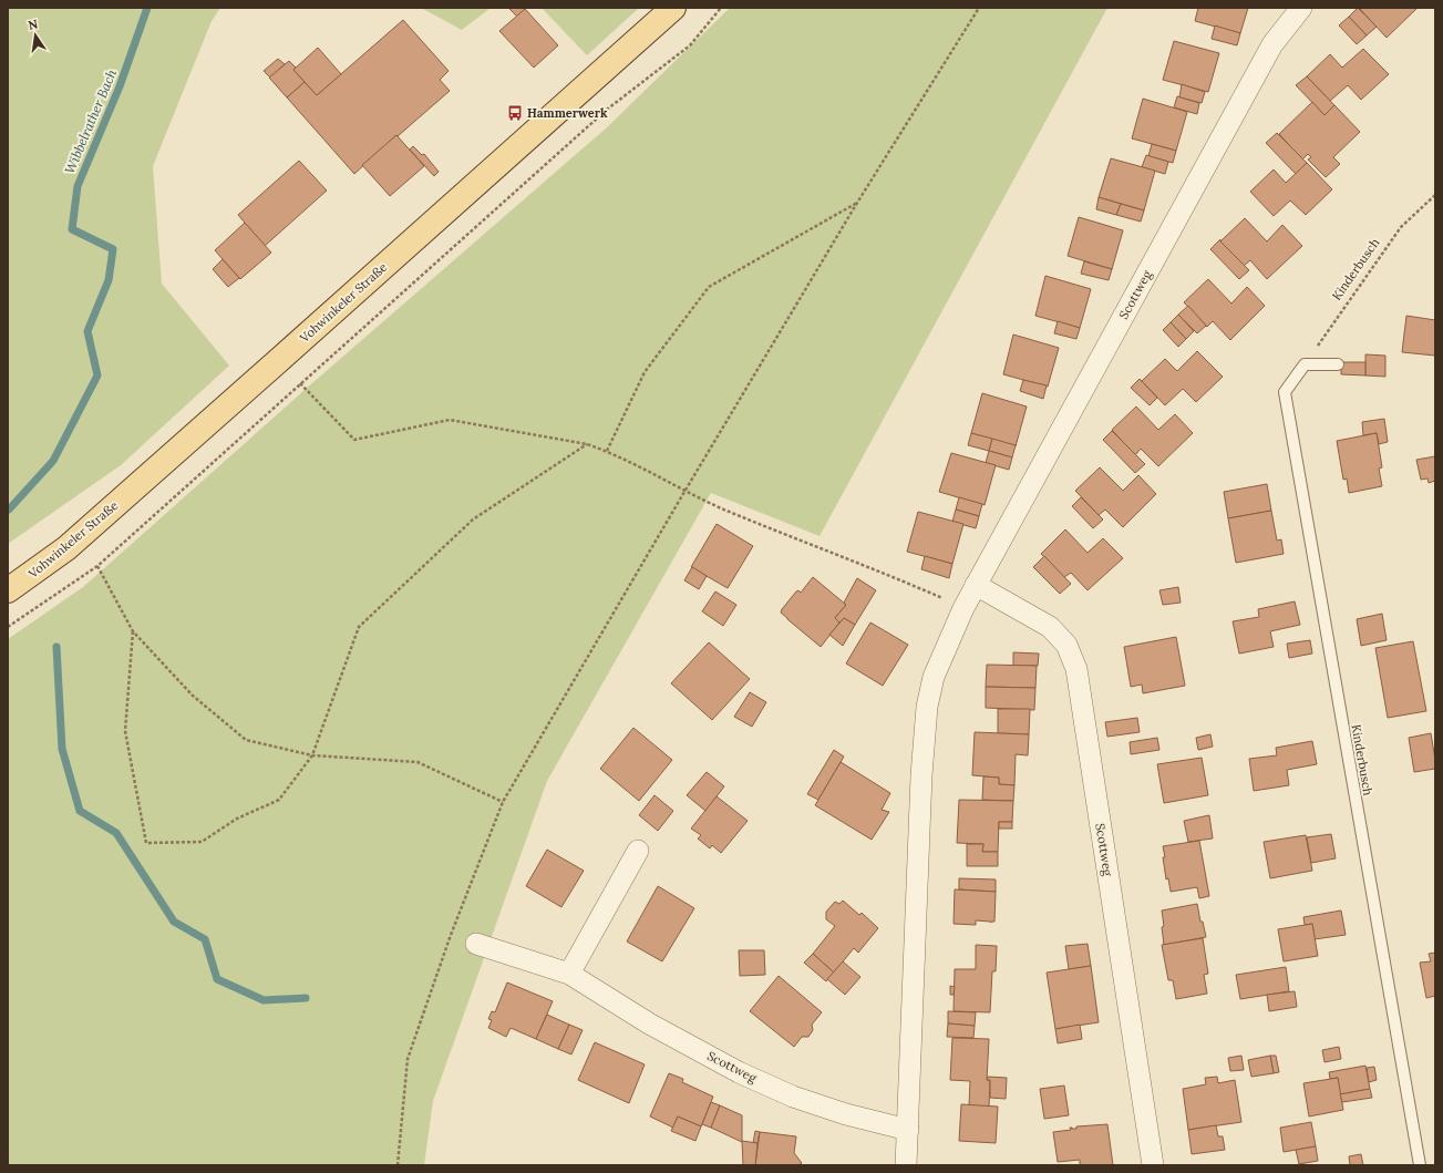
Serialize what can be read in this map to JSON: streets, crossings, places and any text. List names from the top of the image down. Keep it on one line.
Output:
{"streets":{"main road":["Vohwinkeler Straße"],"street":["Scottweg"],"lane":["Kinderbusch"]},"water":["Wibbelrather Bach"],"places":{"bus stop":["Hammerwerk"]},"north":"top"}
